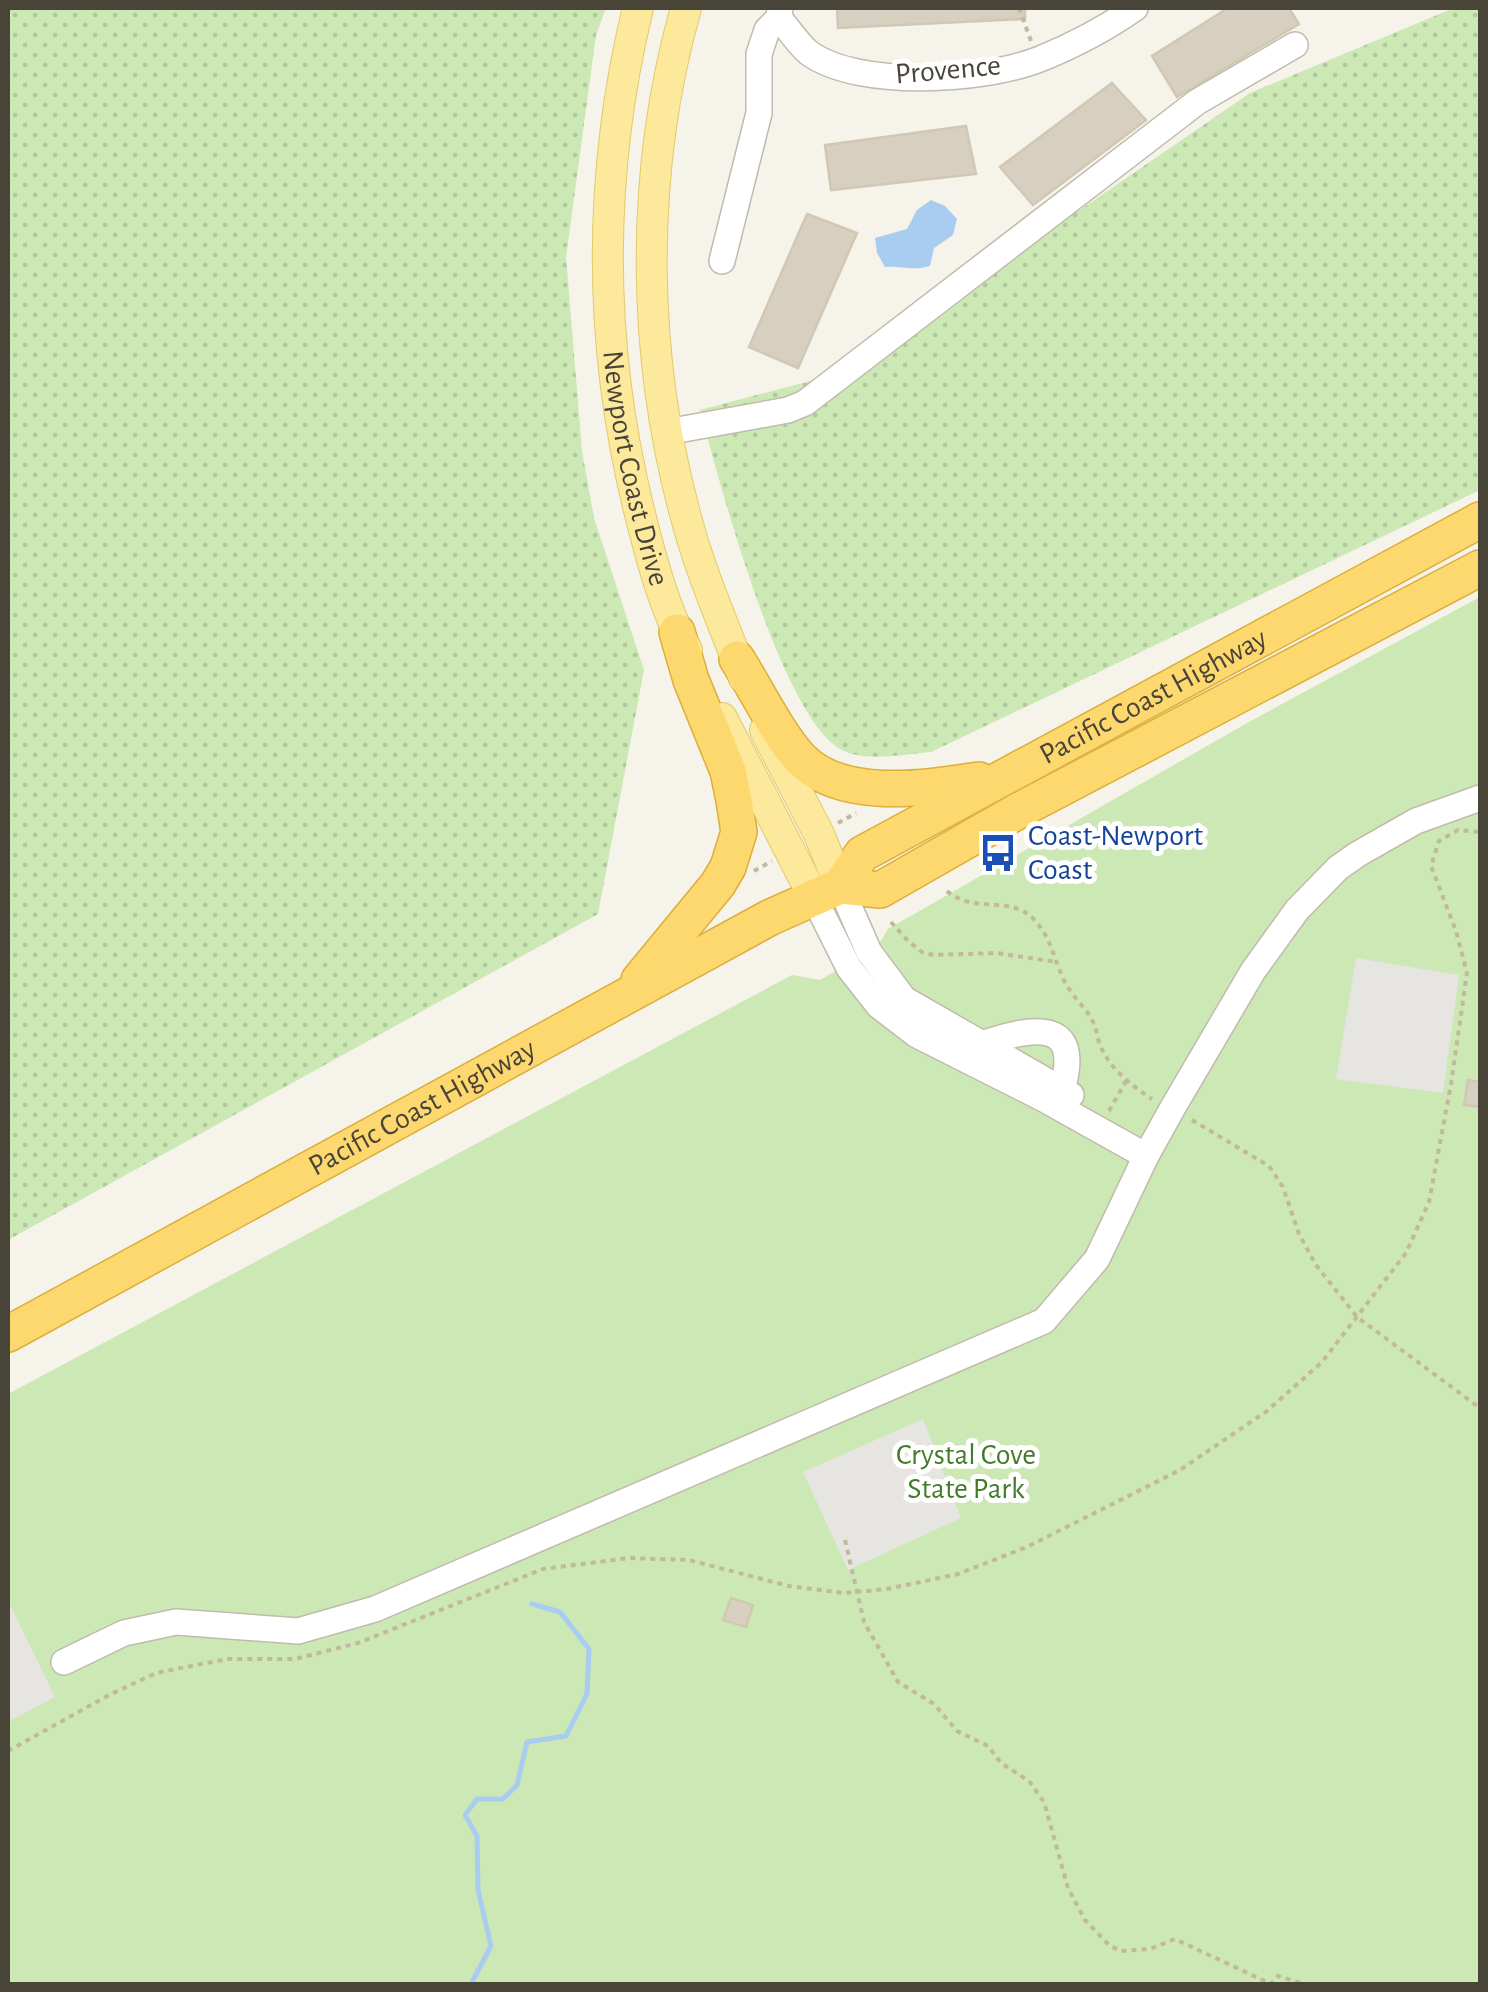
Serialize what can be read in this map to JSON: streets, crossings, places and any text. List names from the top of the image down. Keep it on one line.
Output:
{"streets":{"highway":["Pacific Coast Highway"],"main road":["Newport Coast Drive"],"street":["Provence"]},"crossings":[["Newport Coast Drive","Pacific Coast Highway"]],"parks":["Crystal Cove State Park"],"places":{"bus stop":["Coast-Newport Coast"]}}
